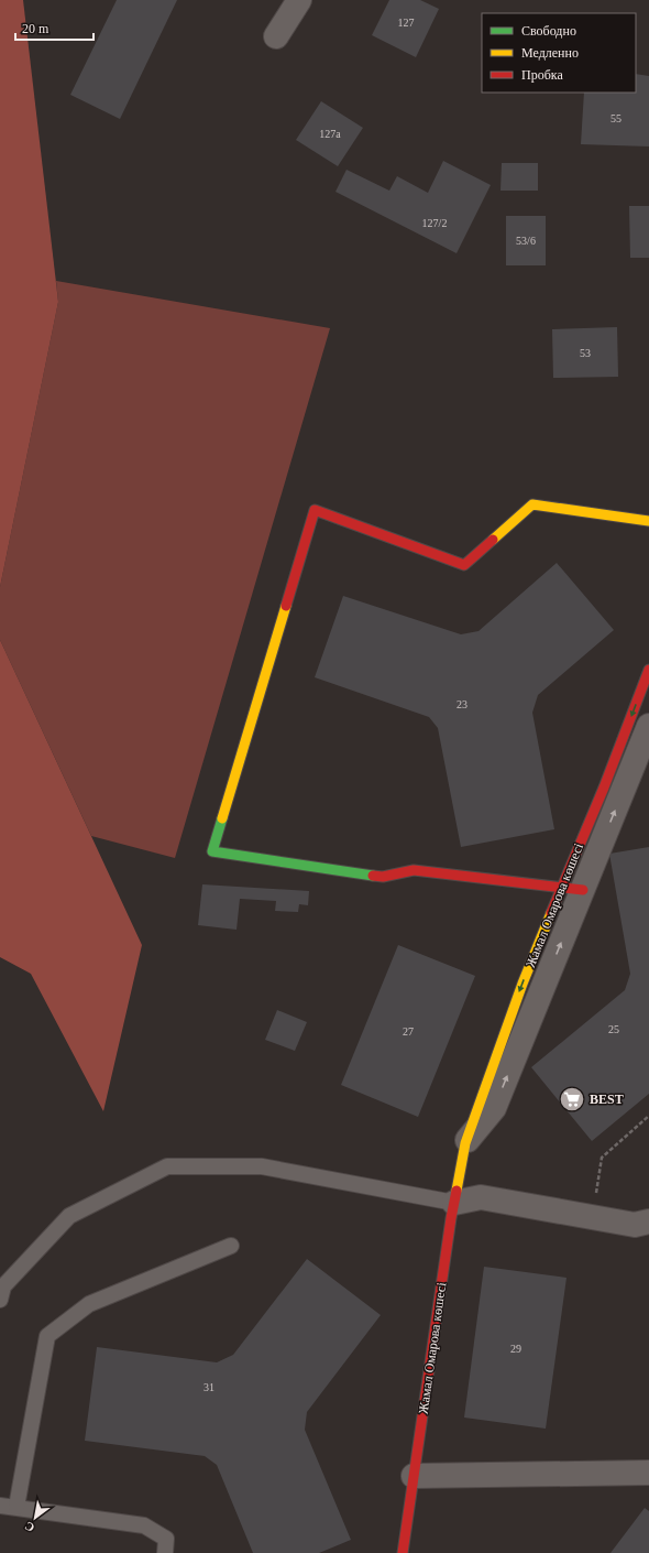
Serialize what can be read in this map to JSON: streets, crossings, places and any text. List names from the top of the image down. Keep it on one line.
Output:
{"streets":{"street":["Жамал Омарова көшесі"]},"places":{"supermarket":["BEST"]},"house_numbers":["127","55","127а","127/2","53/6","53","23","25","27","29","31"],"legend":["Свободно","Медленно","Пробка"],"scale_bar":"20 m","north":"bottom left"}
